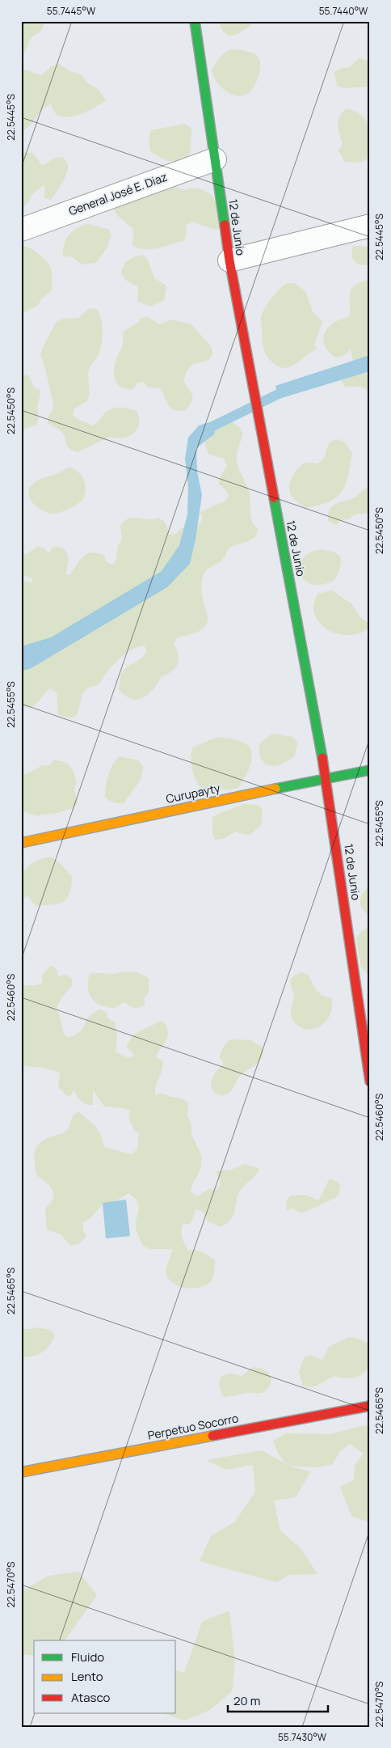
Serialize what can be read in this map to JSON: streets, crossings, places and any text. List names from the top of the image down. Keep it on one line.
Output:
{"streets":{"street":["General José E. Diaz","12 de Junio","Curupayty","Perpetuo Socorro"]},"crossings":[["General José E. Diaz","12 de Junio"],["12 de Junio","Curupayty"]],"legend":["Fluido","Lento","Atasco"],"scale_bar":"20 m","coordinates":["55.7445°W","55.7440°W","22.5445°S","22.5450°S","22.5455°S","22.5460°S","22.5465°S","22.5470°S","55.7430°W"]}
